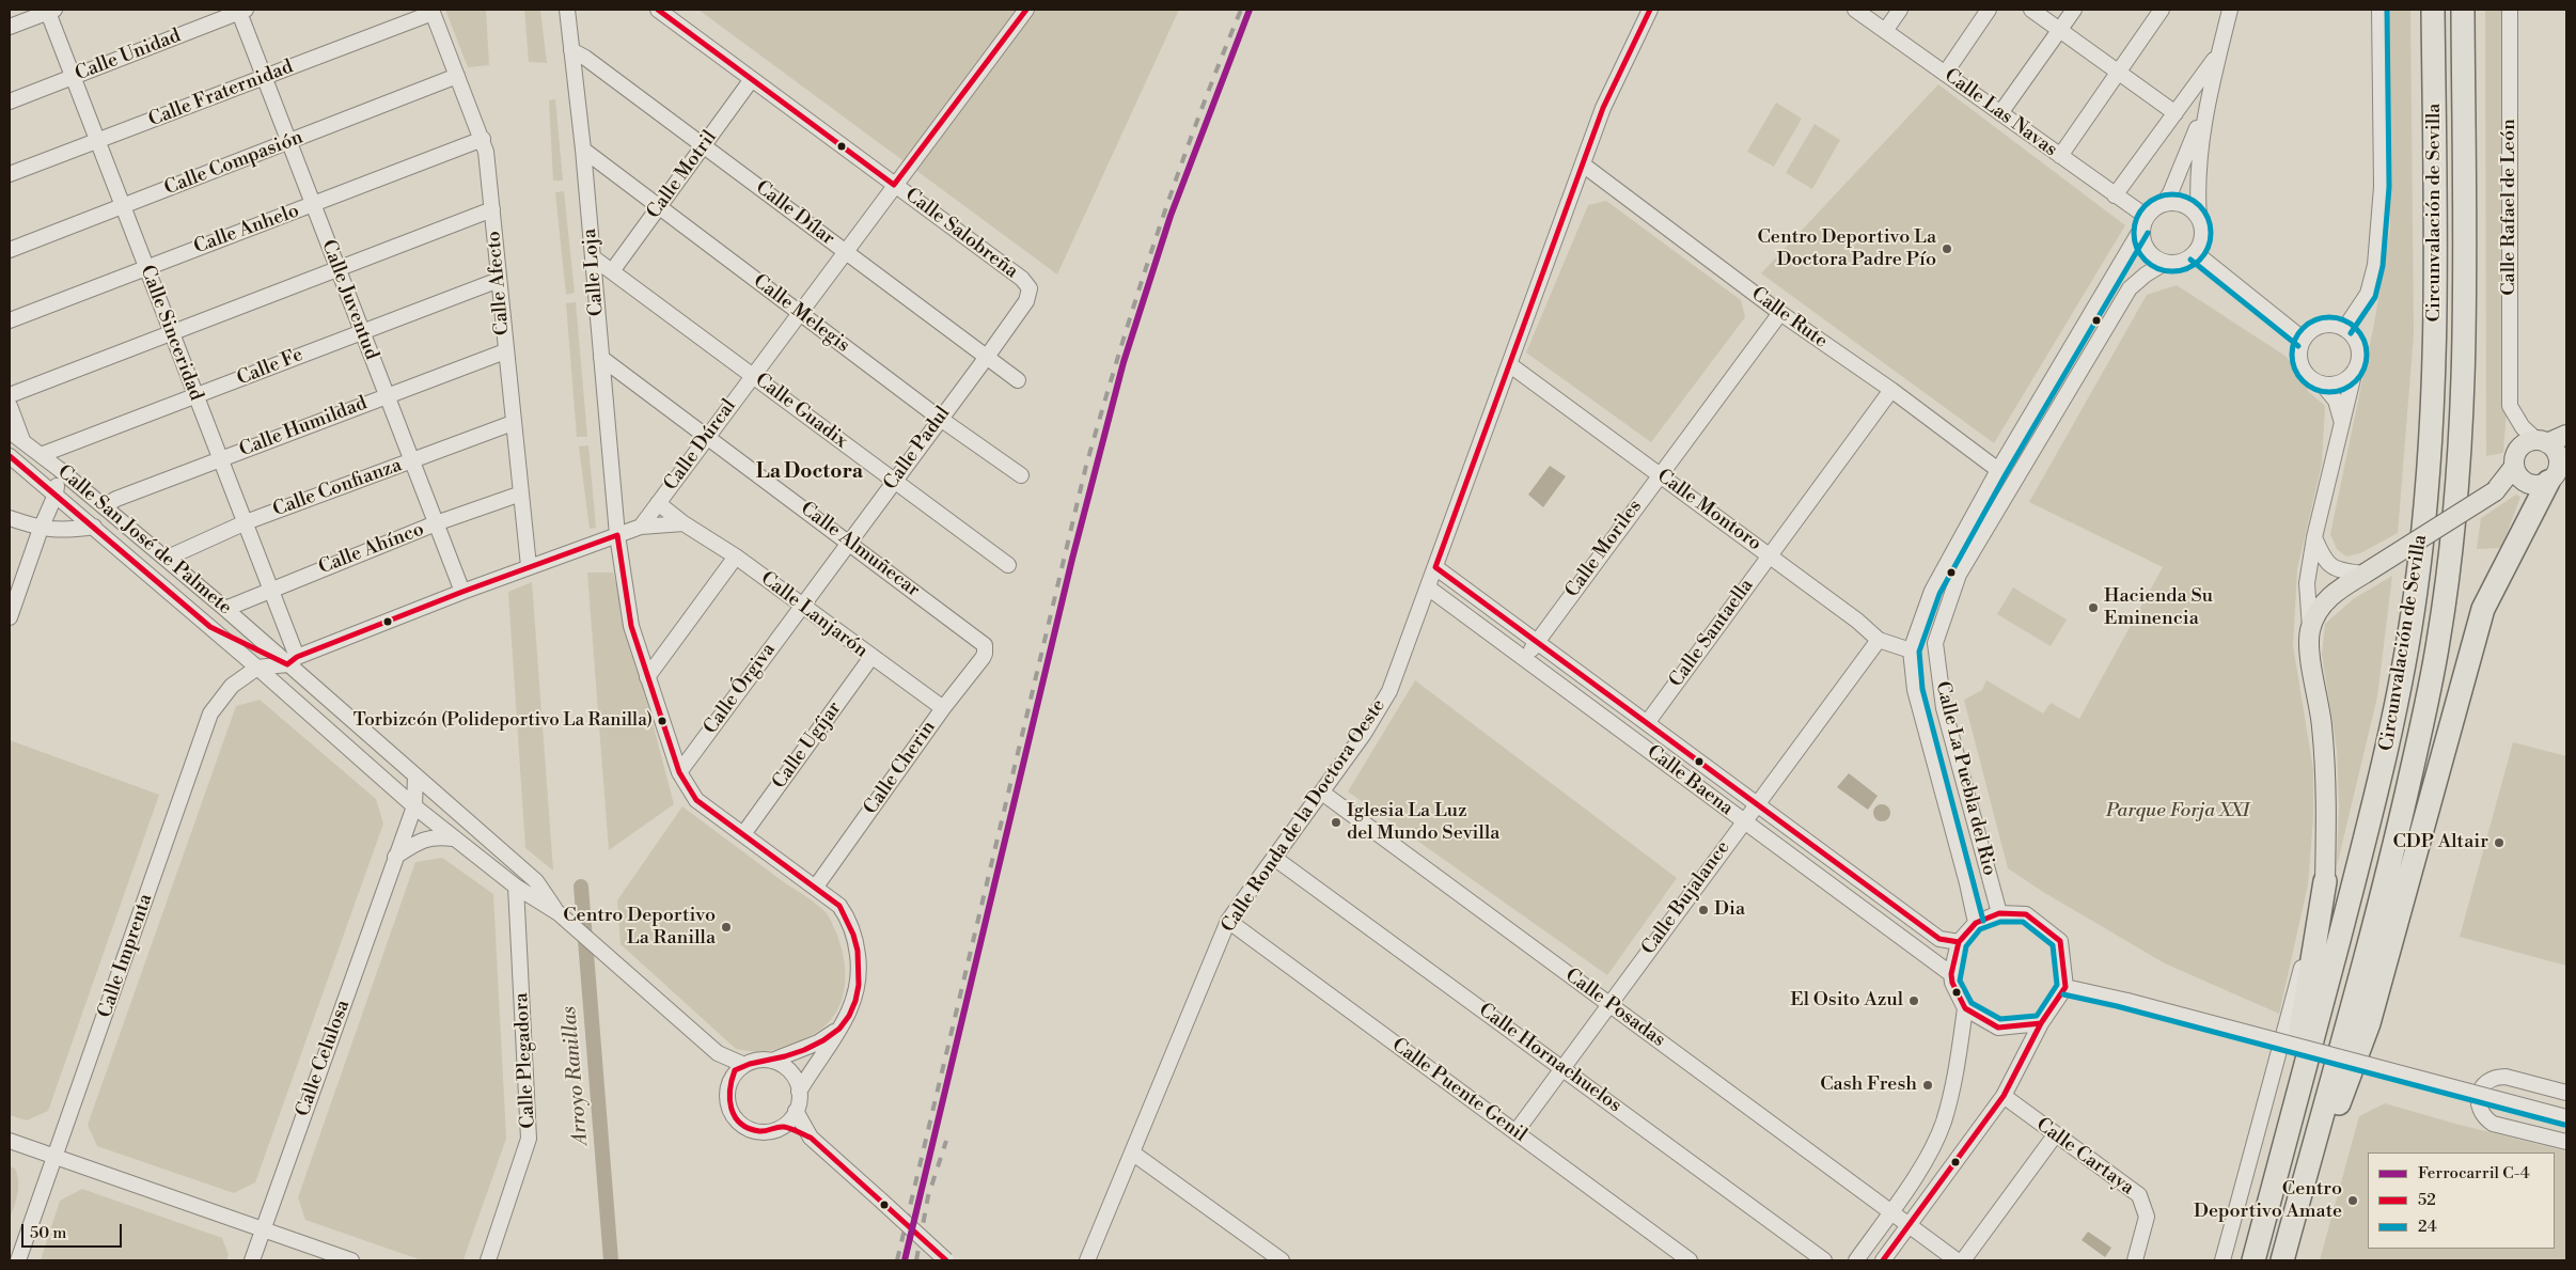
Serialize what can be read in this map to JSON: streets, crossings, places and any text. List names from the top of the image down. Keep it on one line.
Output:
{"streets":{"highway":["Circunvalación de Sevilla"],"street":["Calle Unidad","Calle Fraternidad","Calle Las Navas","Calle Compasión","Calle Motril","Calle Rafael de León","Calle Dílar","Calle Anhelo","Calle Salobreña","Calle Loja","Calle Afecto","Calle Juventud","Calle Melegis","Calle Rute","Calle Sinceridad","Calle Fe","Calle Guadix","Calle Humildad","Calle Dúrcal","Calle Padul","Calle Confianza","Calle Montoro","Calle San José de Palmete","Calle Ahínco","Calle Moriles","Calle Almuñecar","Calle Lanjarón","Calle Santaella","Calle Órgiva","Calle Ugíjar","Calle Cherin","Calle La Puebla del Rio","Calle Baena","Calle Ronda de la Doctora Oeste","Calle Bujalance","Calle Imprenta","Calle Posadas","Calle Celulosa","Calle Hornachuelos","Calle Plegadora","Calle Puente Genil","Calle Cartaya"]},"crossings":[["Calle Unidad","Calle Juventud"],["Calle Unidad","Calle Sinceridad"],["Calle Fraternidad","Calle Afecto"],["Calle Fraternidad","Calle Juventud"],["Calle Fraternidad","Calle Sinceridad"],["Calle Las Navas","Calle La Puebla del Rio"],["Calle Compasión","Calle Afecto"],["Calle Compasión","Calle Juventud"],["Calle Compasión","Calle Sinceridad"],["Calle Motril","Calle Dílar"],["Calle Motril","Calle Salobreña"],["Calle Motril","Calle Melegis"],["Calle Motril","Calle Guadix"],["Calle Dílar","Calle Loja"],["Calle Dílar","Calle Dúrcal"],["Calle Dílar","Calle Padul"],["Calle Anhelo","Calle Afecto"],["Calle Anhelo","Calle Juventud"],["Calle Anhelo","Calle Sinceridad"],["Calle Salobreña","Calle Dúrcal"],["Calle Salobreña","Calle Padul"],["Calle Loja","Calle Melegis"],["Calle Loja","Calle Guadix"],["Calle Loja","Calle San José de Palmete"],["Calle Loja","Calle Almuñecar"],["Calle Loja","Calle Órgiva"],["Calle Loja","Calle Ugíjar"],["Calle Loja","Calle Cherin"],["Calle Afecto","Calle Fe"],["Calle Afecto","Calle Humildad"],["Calle Afecto","Calle Confianza"],["Calle Afecto","Calle Ahínco"],["Calle Juventud","Calle Fe"],["Calle Juventud","Calle Humildad"],["Calle Juventud","Calle Confianza"],["Calle Juventud","Calle Ahínco"],["Calle Melegis","Calle Dúrcal"],["Calle Melegis","Calle Padul"],["Calle Rute","Calle Moriles"],["Calle Rute","Calle Santaella"],["Calle Rute","Calle La Puebla del Rio"],["Calle Rute","Calle Ronda de la Doctora Oeste"],["Calle Sinceridad","Calle Fe"],["Calle Sinceridad","Calle Humildad"],["Calle Sinceridad","Calle Confianza"],["Calle Sinceridad","Calle San José de Palmete"],["Calle Sinceridad","Calle Ahínco"],["Calle Fe","Calle San José de Palmete"],["Calle Guadix","Calle Dúrcal"],["Calle Guadix","Calle Padul"],["Calle Humildad","Calle San José de Palmete"],["Calle Dúrcal","Calle Almuñecar"],["Calle Dúrcal","Calle Lanjarón"],["Calle Padul","Calle Almuñecar"],["Calle Padul","Calle Lanjarón"],["Calle Padul","Calle Órgiva"],["Calle Confianza","Calle San José de Palmete"],["Calle Montoro","Calle Moriles"],["Calle Montoro","Calle Santaella"],["Calle Montoro","Calle La Puebla del Rio"],["Calle Montoro","Calle Ronda de la Doctora Oeste"],["Calle Montoro","Calle Bujalance"],["Calle San José de Palmete","Calle Ahínco"],["Calle San José de Palmete","Calle Imprenta"],["Calle San José de Palmete","Calle Celulosa"],["Calle San José de Palmete","Calle Plegadora"],["Calle Moriles","Calle Baena"],["Calle Almuñecar","Calle Cherin"],["Calle Lanjarón","Calle Órgiva"],["Calle Lanjarón","Calle Ugíjar"],["Calle Lanjarón","Calle Cherin"],["Calle Santaella","Calle Baena"],["Calle La Puebla del Rio","Calle Baena"],["Calle Baena","Calle Ronda de la Doctora Oeste"],["Calle Baena","Calle Bujalance"],["Calle Ronda de la Doctora Oeste","Calle Posadas"],["Calle Ronda de la Doctora Oeste","Calle Hornachuelos"],["Calle Ronda de la Doctora Oeste","Calle Puente Genil"],["Calle Bujalance","Calle Posadas"],["Calle Bujalance","Calle Hornachuelos"],["Calle Bujalance","Calle Puente Genil"]],"districts":["La Doctora"],"water":["Arroyo Ranillas"],"parks":["Parque Forja XXI"],"places":["Centro Deportivo La Doctora Padre Pío","Hacienda Su Eminencia","Torbizcón (Polideportivo La Ranilla)","Iglesia La Luz del Mundo Sevilla","CDP Altair","Dia","Centro Deportivo La Ranilla","El Osito Azul","Cash Fresh","Centro Deportivo Amate"],"lines":["rail line C-4","transit line 52","transit line 24"],"legend":["Ferrocarril C-4","52","24"],"scale_bar":"50 m"}
